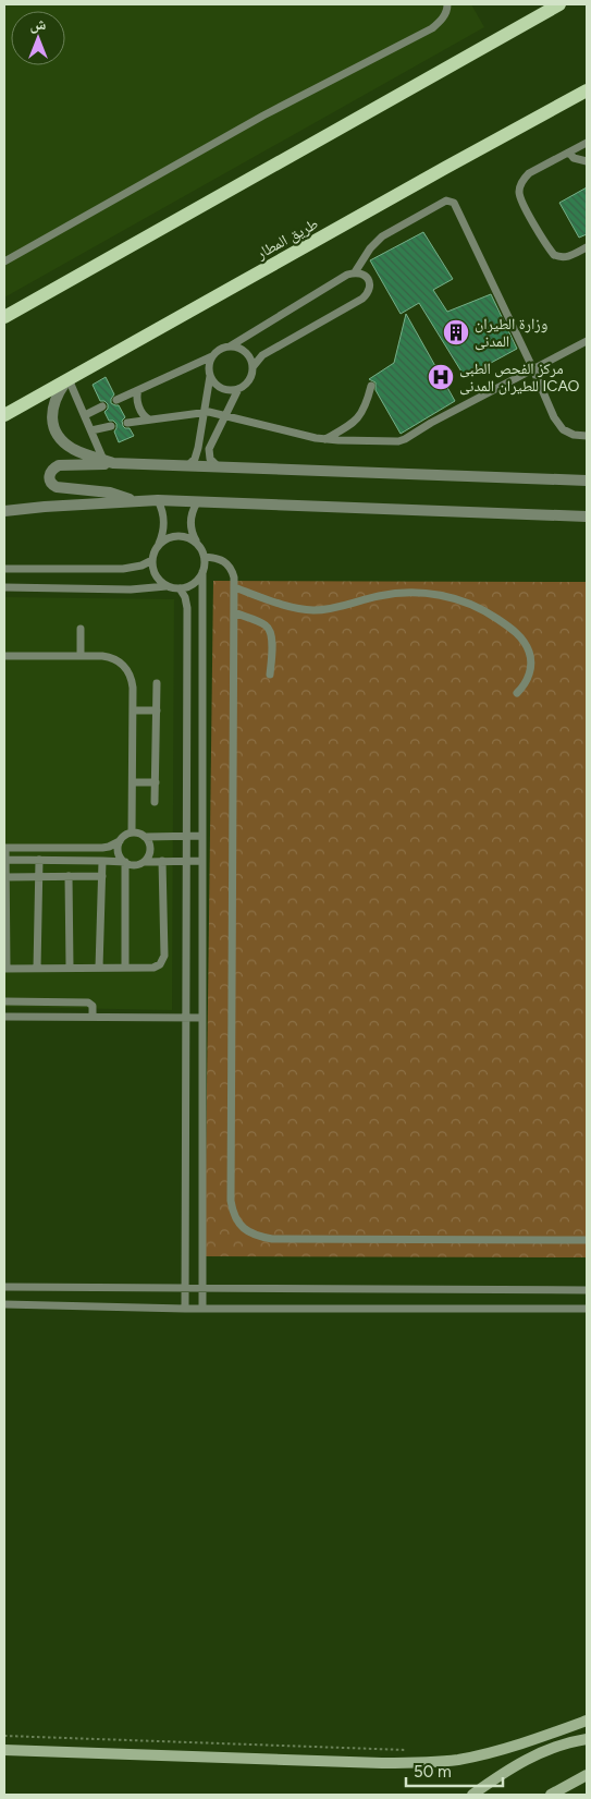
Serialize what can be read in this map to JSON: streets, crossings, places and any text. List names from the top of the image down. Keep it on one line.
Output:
{"streets":{"main road":["طريق المطار"]},"places":{"building":["وزارة الطيران المدنى"],"hospital":["مركز الفحص الطبى للطيران المدنى ICAO"]},"scale_bar":"50 m","north":"top"}
